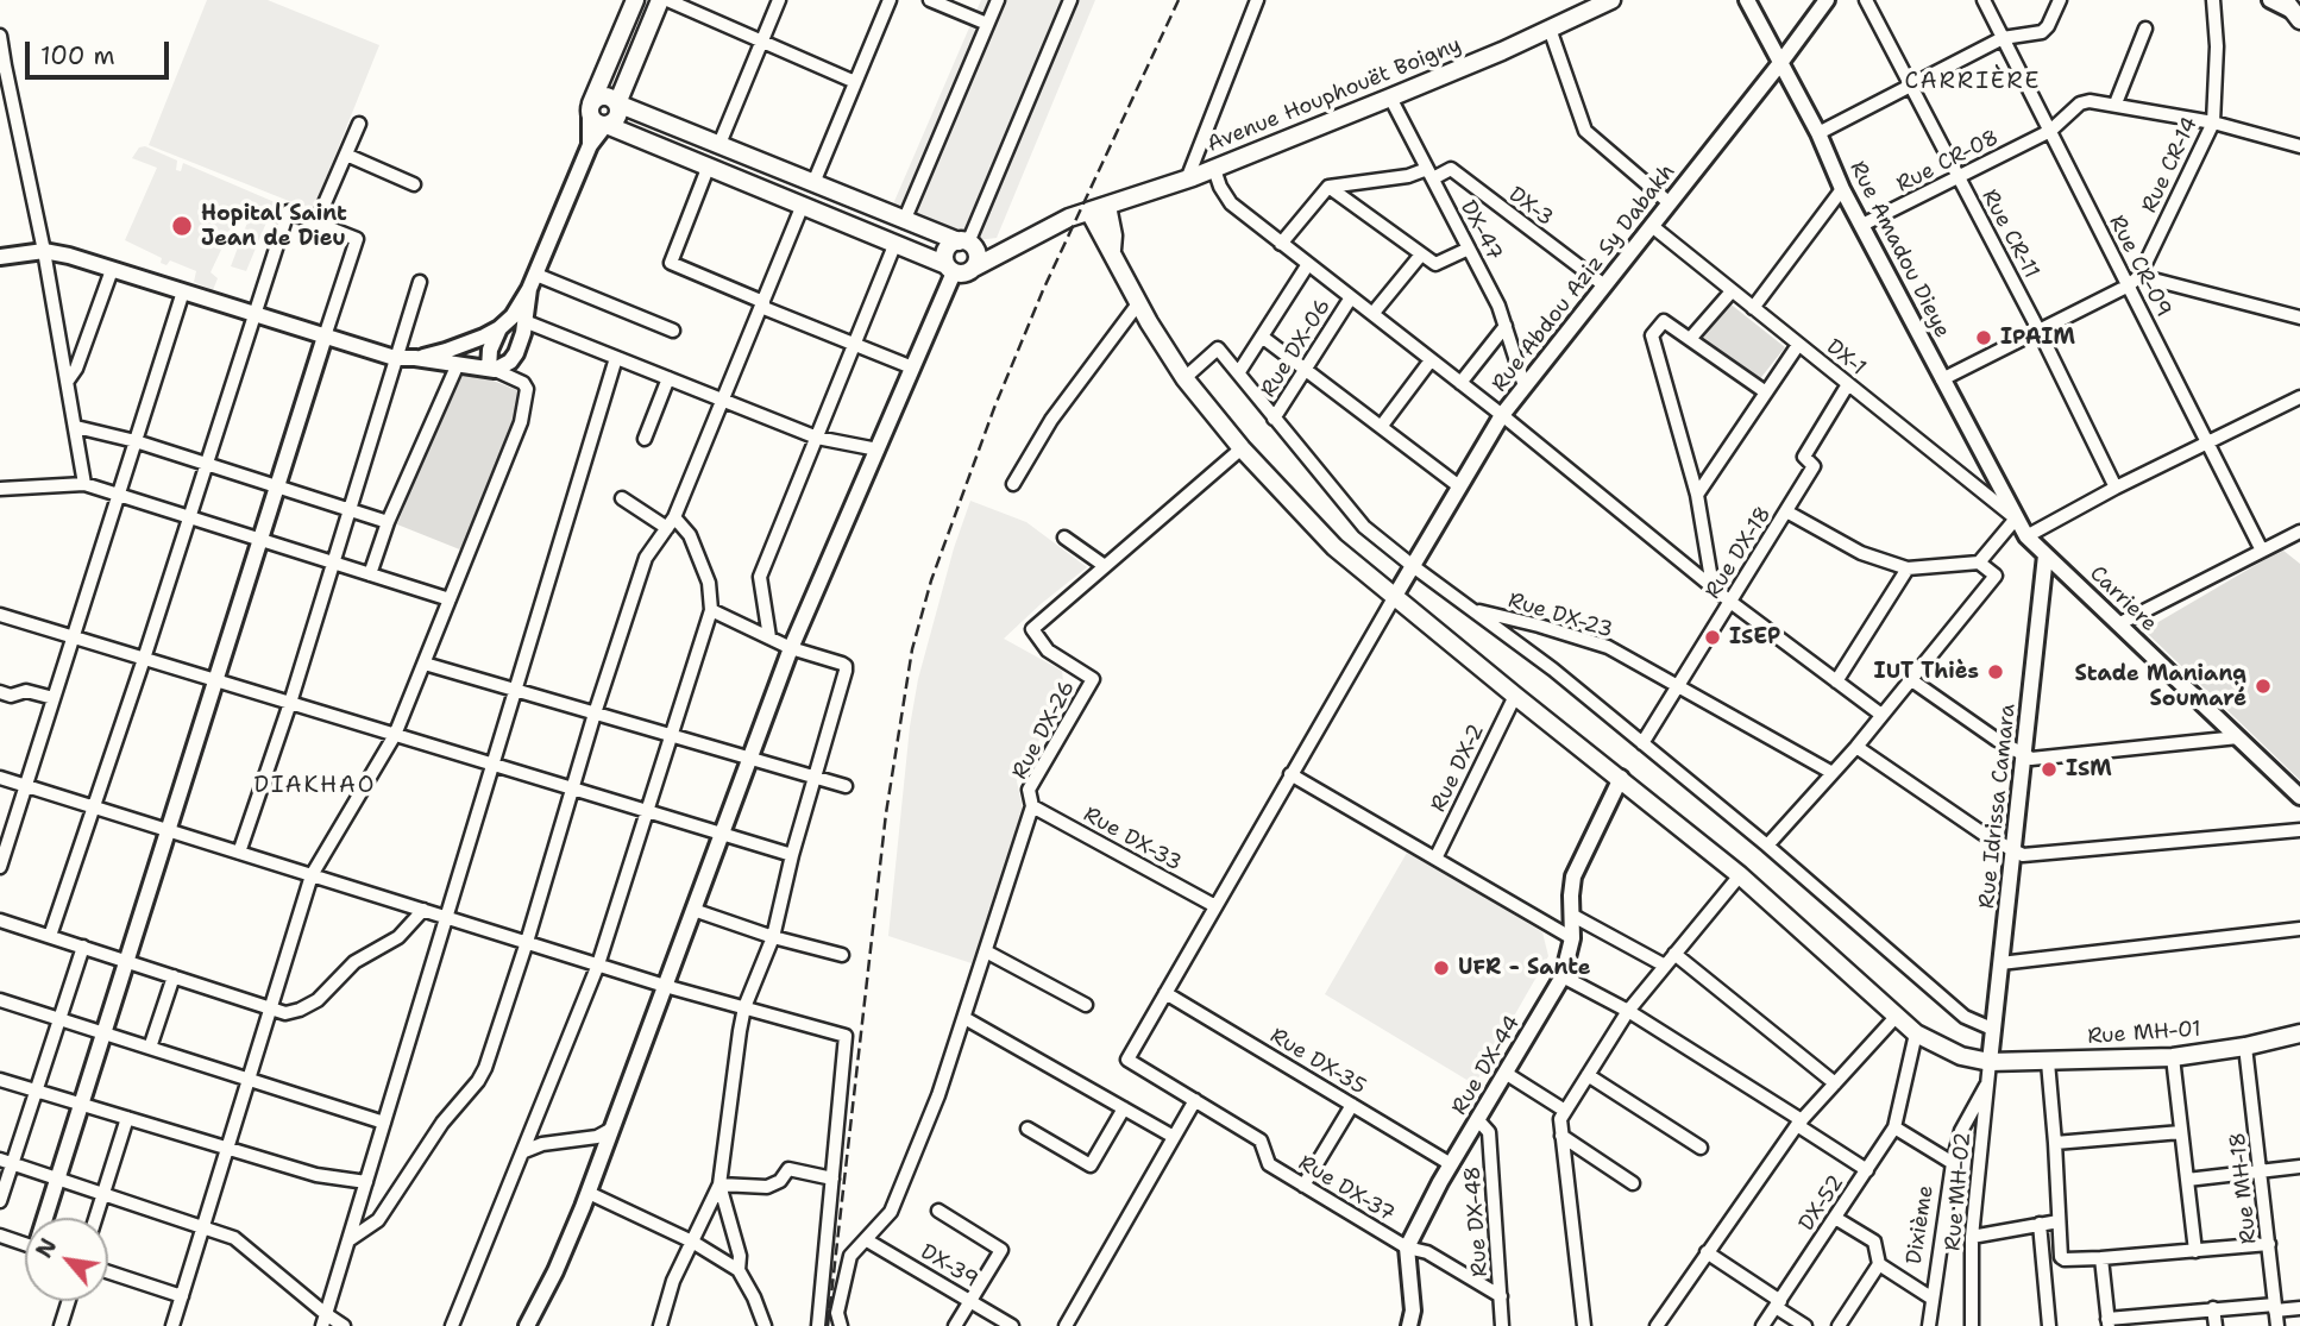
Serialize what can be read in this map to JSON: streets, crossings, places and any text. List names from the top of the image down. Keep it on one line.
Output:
{"streets":{"main road":["Avenue Houphouët Boigny","Rue MH-01"],"street":["Rue CR-08","Rue CR-14","DX-3","DX-47","Rue CR-11","Rue Amadou Dieye","Rue CR-09","Rue Abdou Aziz Sy Dabakh","Rue DX-06","DX-1","Rue DX-18","Carriere","Rue DX-23","Rue DX-26","Rue DX-2","Rue Idrissa Camara","Rue DX-33","Rue DX-35","Rue DX-44","Rue MH-18","Rue DX-37","Rue MH-02","DX-52","Rue DX-48","Dixième","DX-39"]},"crossings":[["Avenue Houphouët Boigny","DX-47"],["Rue CR-08","Rue CR-14"],["Rue CR-08","Rue CR-11"],["Rue CR-08","Rue Amadou Dieye"],["Rue CR-08","Rue CR-09"],["Rue CR-14","Rue CR-11"],["Rue CR-14","Rue Amadou Dieye"],["Rue CR-14","Rue CR-09"],["DX-3","DX-47"],["DX-3","Rue Abdou Aziz Sy Dabakh"],["DX-47","Rue Abdou Aziz Sy Dabakh"],["Rue Amadou Dieye","Rue Abdou Aziz Sy Dabakh"],["Rue Amadou Dieye","DX-1"],["Rue Amadou Dieye","Carriere"],["Rue Abdou Aziz Sy Dabakh","DX-1"],["DX-1","Rue DX-18"],["Rue DX-18","Rue DX-23"],["Carriere","Rue Idrissa Camara"],["Rue DX-26","Rue DX-33"],["Rue DX-26","DX-39"],["Rue Idrissa Camara","Rue MH-01"],["Rue Idrissa Camara","Rue MH-02"],["Rue MH-01","Rue MH-18"],["Rue MH-01","Rue MH-02"],["Rue DX-35","Rue DX-44"],["Rue DX-35","Rue DX-37"],["Rue DX-44","Rue DX-37"],["Rue DX-44","DX-52"],["Rue DX-44","Rue DX-48"],["Rue DX-37","Rue DX-48"],["Rue MH-02","Dixième"]],"districts":["CARRIÈRE","DIAKHAO"],"places":["Hopital Saint Jean de Dieu","IPAIM","ISEP","IUT Thiès","Stade Maniang Soumaré","ISM","UFR - Sante"],"scale_bar":"100 m","north":"top left"}
